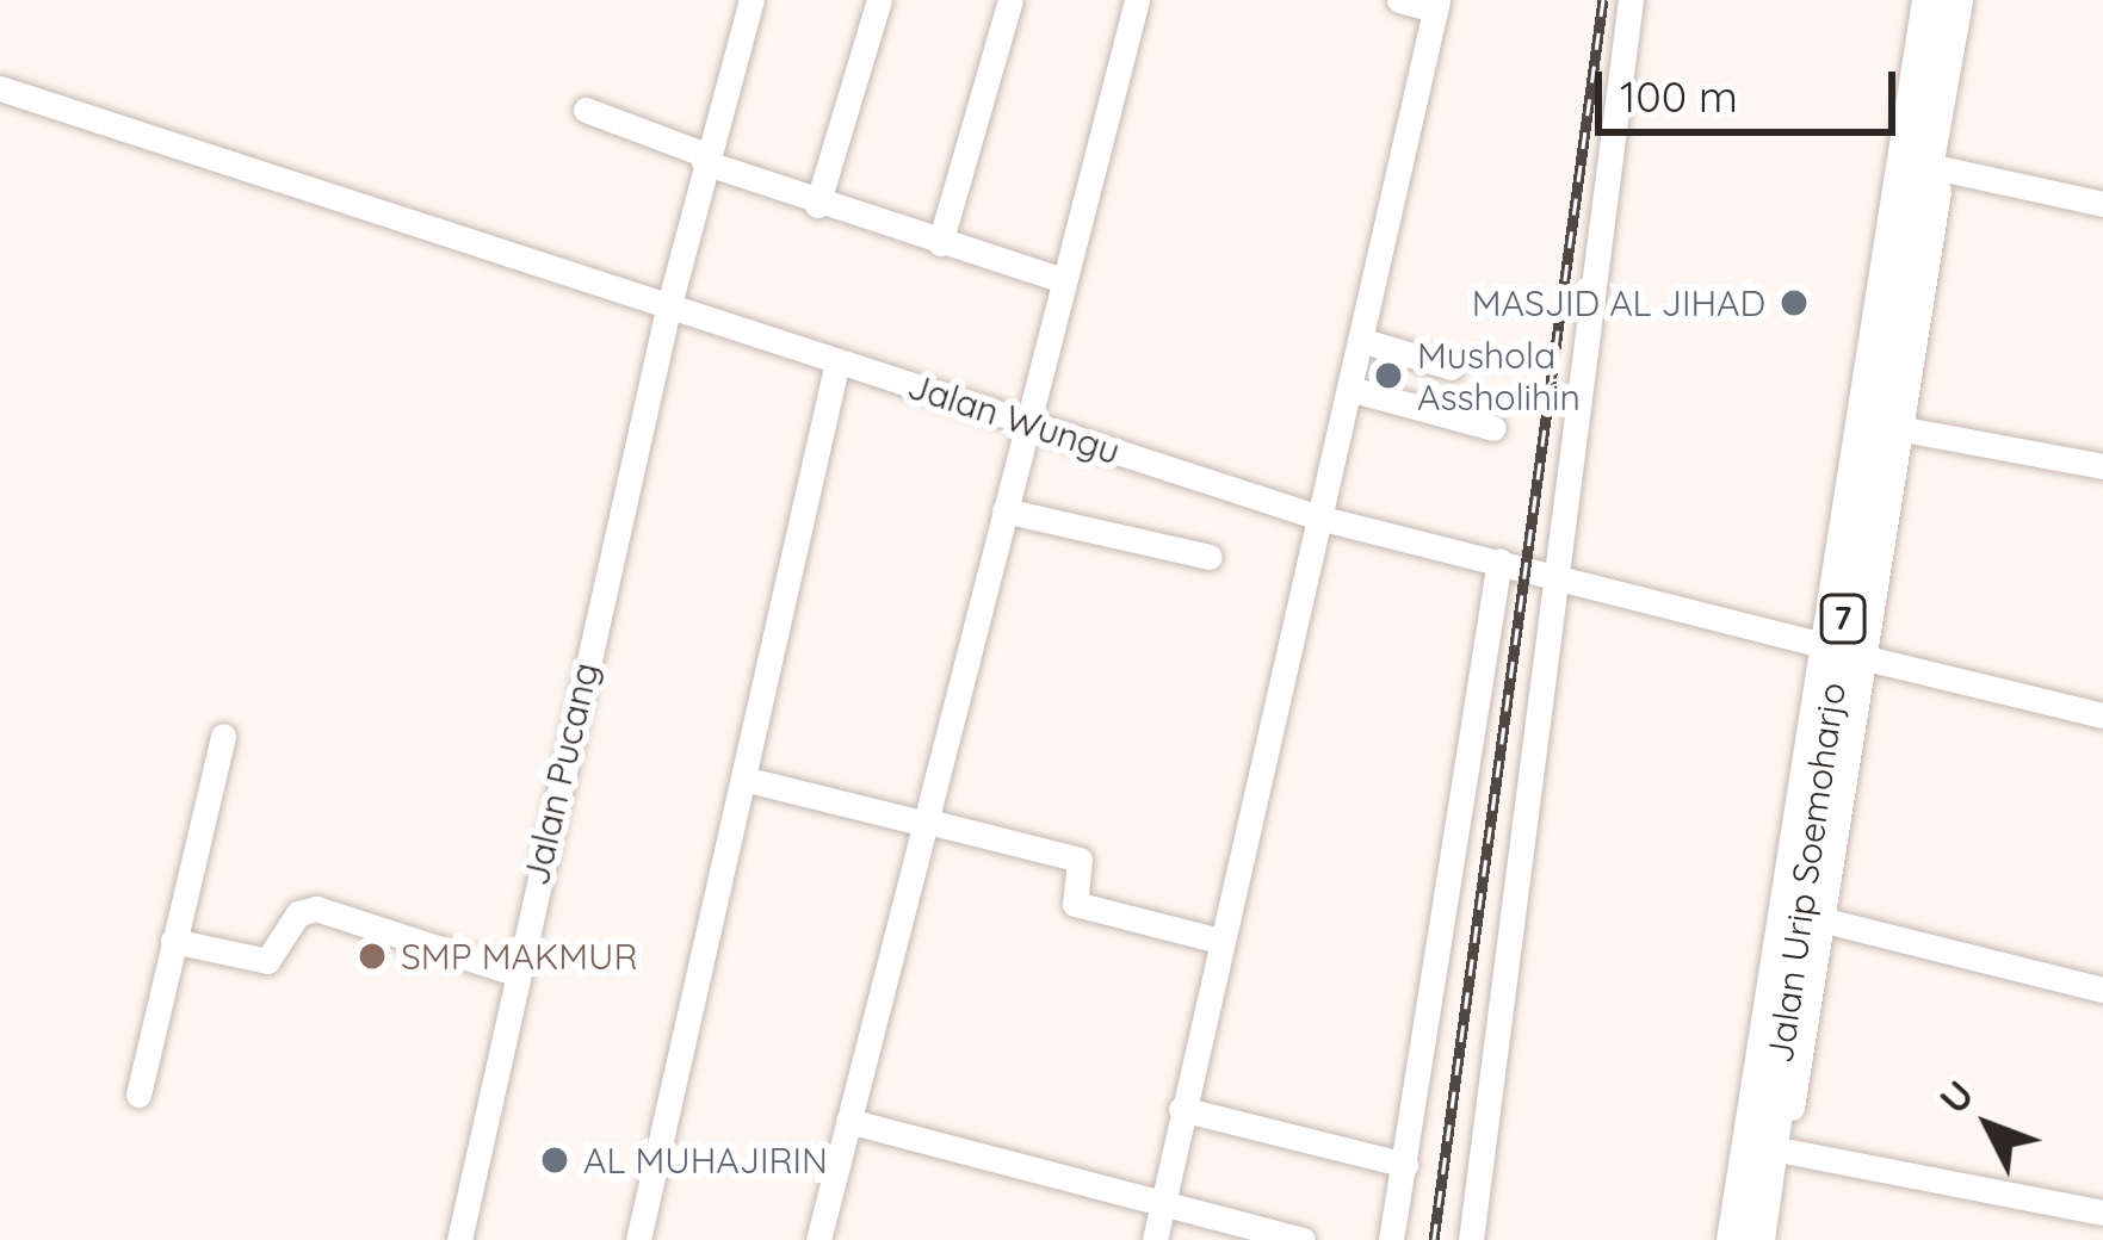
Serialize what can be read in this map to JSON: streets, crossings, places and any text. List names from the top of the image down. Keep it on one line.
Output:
{"streets":{"highway":["7","Jalan Urip Soemoharjo"],"street":["Jalan Wungu","Jalan Pucang"]},"crossings":[["Jalan Wungu","Jalan Pucang"],["Jalan Wungu","Jalan Urip Soemoharjo"]],"places":["MASJID AL JIHAD","Mushola Assholihin","SMP MAKMUR","AL MUHAJIRIN"],"scale_bar":"100 m","north":"top left"}
